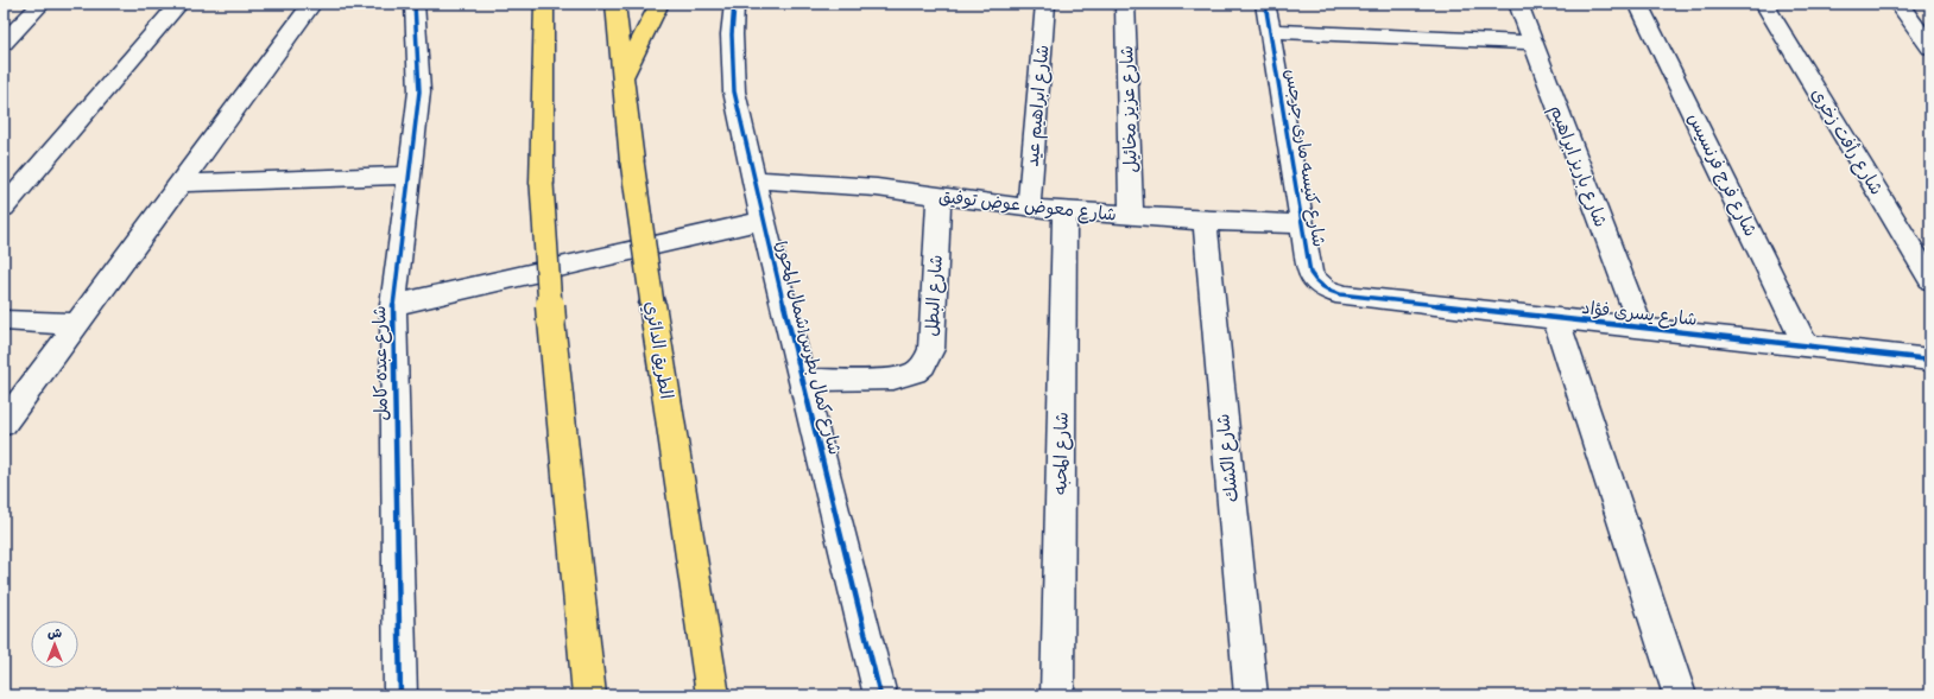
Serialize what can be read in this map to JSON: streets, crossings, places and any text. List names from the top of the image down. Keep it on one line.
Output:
{"streets":{"highway":["الطريق الدائري"],"street":["شارع ابراهيم عيد","شارع عزيز مخائيل","شارع رأفت زخرى","شارع كنيسه مارى جرجس","شارع باريز ابراهيم","شارع فرج فرنسيس","شارع معوض عوض توفيق","شارع البطل","شارع يسرى فؤاد","شارع كمال بطرس[شمال المحور]","شارع عبده كامل","شارع المحبه","شارع الكشك"]},"crossings":[["شارع ابراهيم عيد","شارع معوض عوض توفيق"],["شارع عزيز مخائيل","شارع معوض عوض توفيق"],["شارع كنيسه مارى جرجس","شارع معوض عوض توفيق"],["شارع كنيسه مارى جرجس","شارع يسرى فؤاد"],["شارع باريز ابراهيم","شارع يسرى فؤاد"],["شارع فرج فرنسيس","شارع يسرى فؤاد"],["شارع معوض عوض توفيق","شارع البطل"],["شارع معوض عوض توفيق","شارع كمال بطرس[شمال المحور]"],["شارع معوض عوض توفيق","شارع المحبه"],["شارع معوض عوض توفيق","شارع الكشك"],["شارع البطل","شارع كمال بطرس[شمال المحور]"]],"north":"top"}
